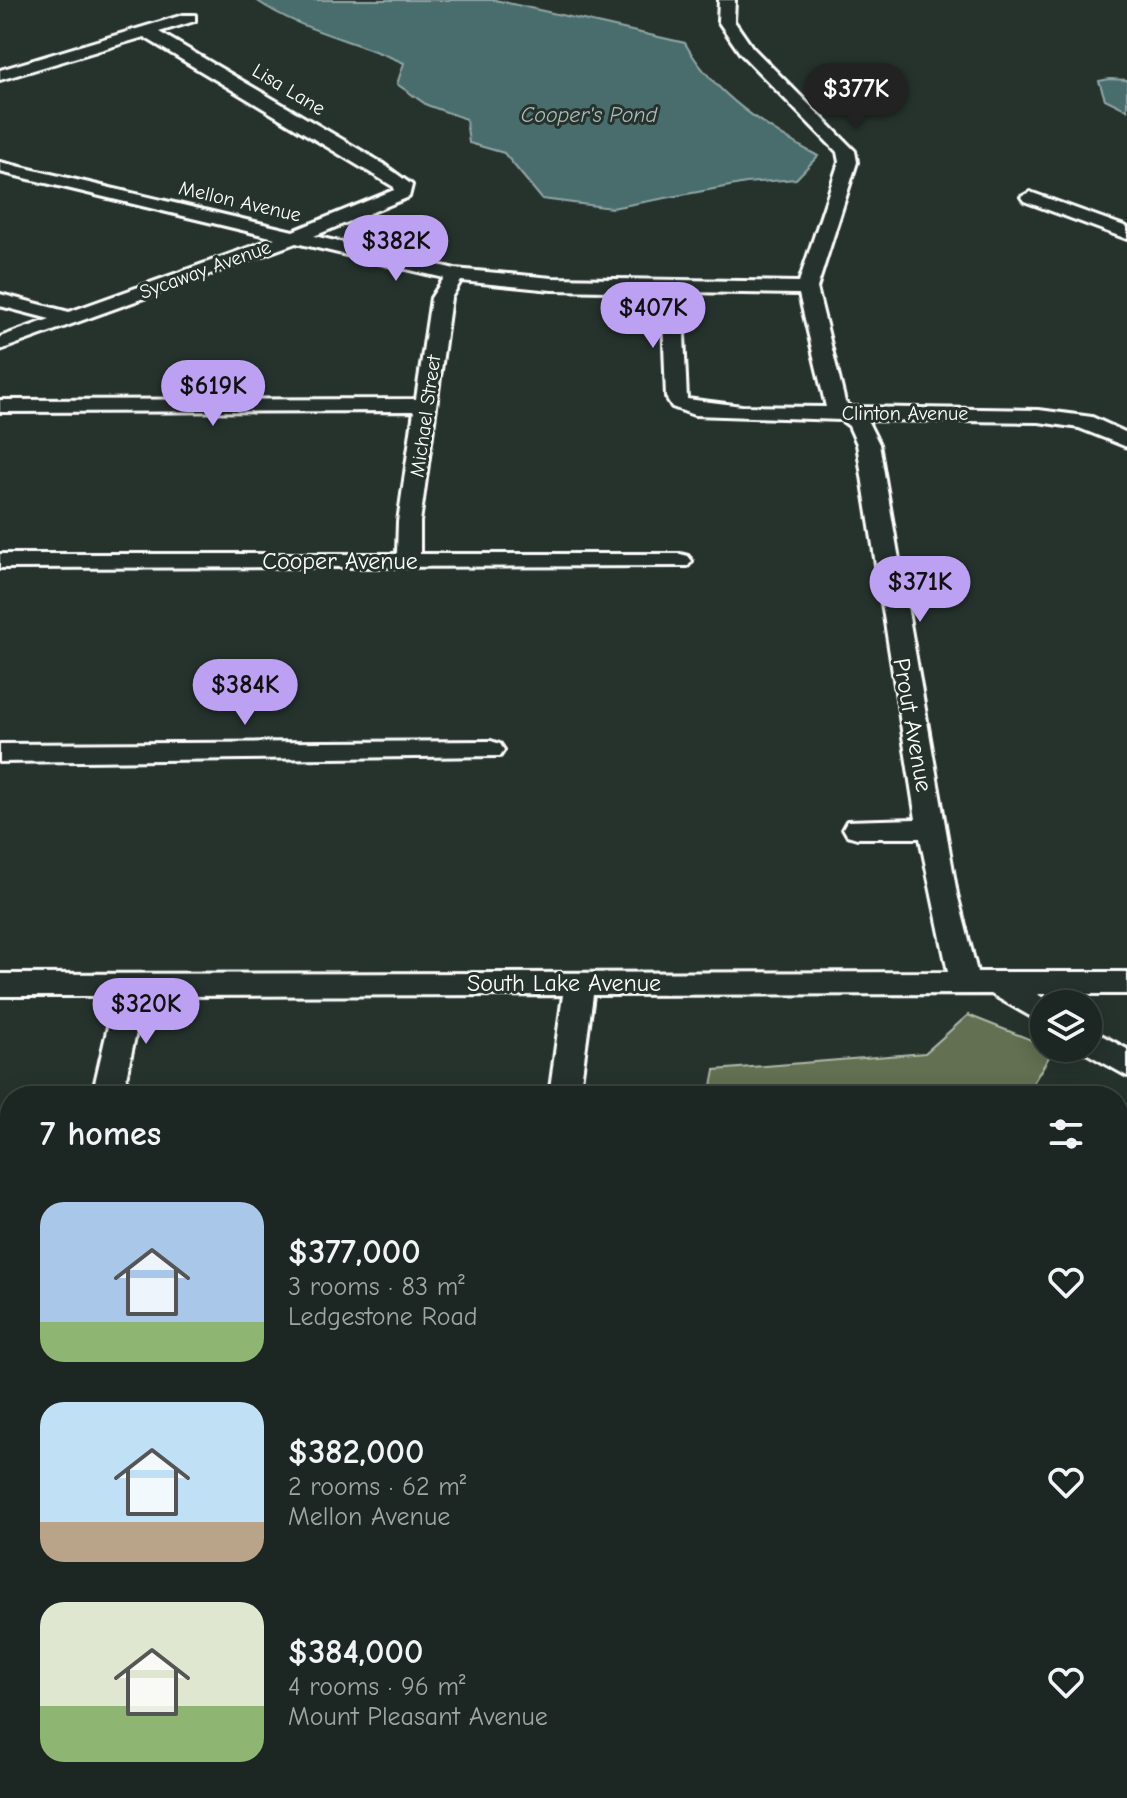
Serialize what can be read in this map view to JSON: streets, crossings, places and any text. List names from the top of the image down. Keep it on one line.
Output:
{"streets":{"street":["Lisa Lane","Mellon Avenue","Sycaway Avenue","Clinton Avenue","Michael Street","Cooper Avenue","Prout Avenue","South Lake Avenue"]},"crossings":[["Lisa Lane","Sycaway Avenue"],["Mellon Avenue","Sycaway Avenue"],["Mellon Avenue","Clinton Avenue"],["Mellon Avenue","Michael Street"],["Mellon Avenue","Prout Avenue"],["Clinton Avenue","Prout Avenue"],["Michael Street","Cooper Avenue"],["Prout Avenue","South Lake Avenue"]],"water":["Cooper's Pond"],"page":{"price":["$377K","$382K","$407K","$619K","$371K","$384K","$320K"],"heading":"7 homes","list":[{"name":"$377,000","note":"3 rooms · 83 m² · Ledgestone Road"},{"name":"$382,000","note":"2 rooms · 62 m² · Mellon Avenue"},{"name":"$384,000","note":"4 rooms · 96 m² · Mount Pleasant Avenue"}]}}
